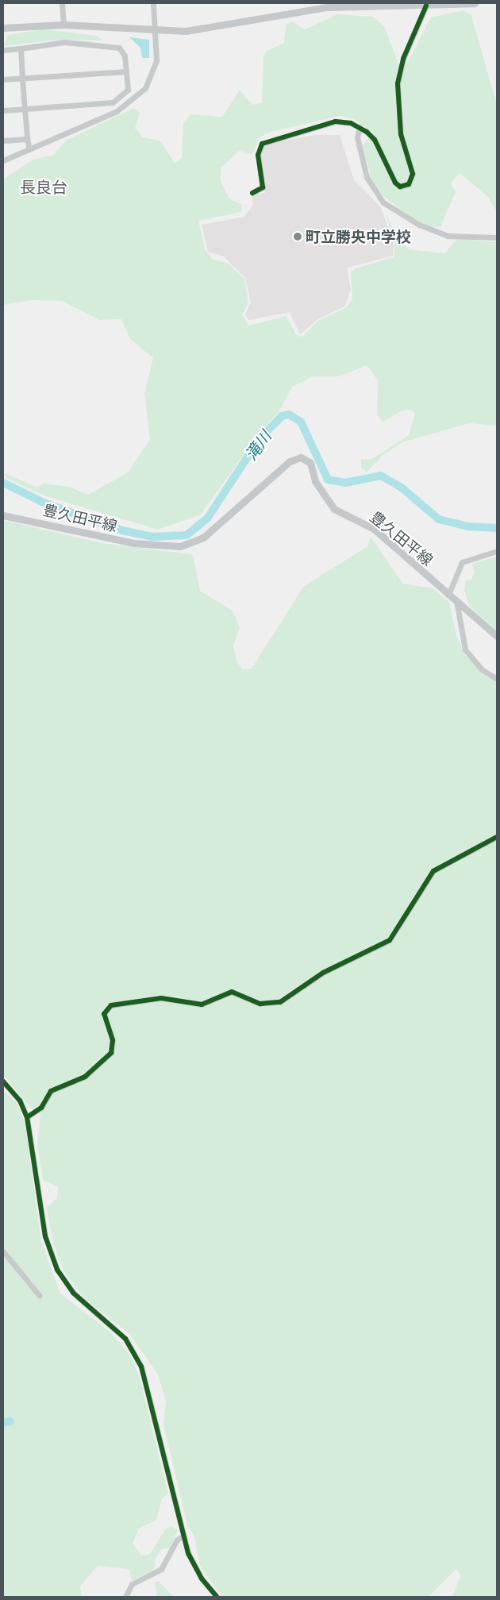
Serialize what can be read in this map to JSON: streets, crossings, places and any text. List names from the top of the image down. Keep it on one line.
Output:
{"streets":{"main road":["豊久田平線"]},"districts":["長良台"],"water":["滝川"],"places":["町立勝央中学校"]}
